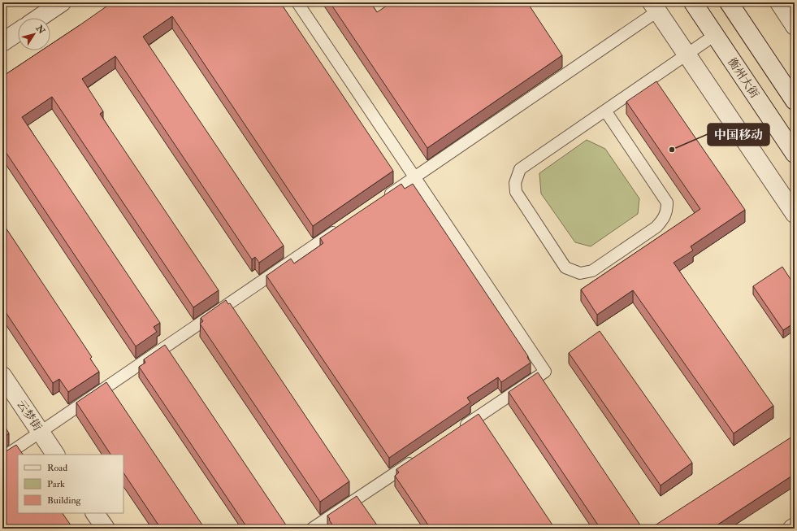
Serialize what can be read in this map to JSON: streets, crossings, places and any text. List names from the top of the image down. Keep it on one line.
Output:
{"streets":{"street":["衡州大街","云梦街"]},"places":["中国移动"],"legend":["Road","Park","Building"],"north":"top right"}
